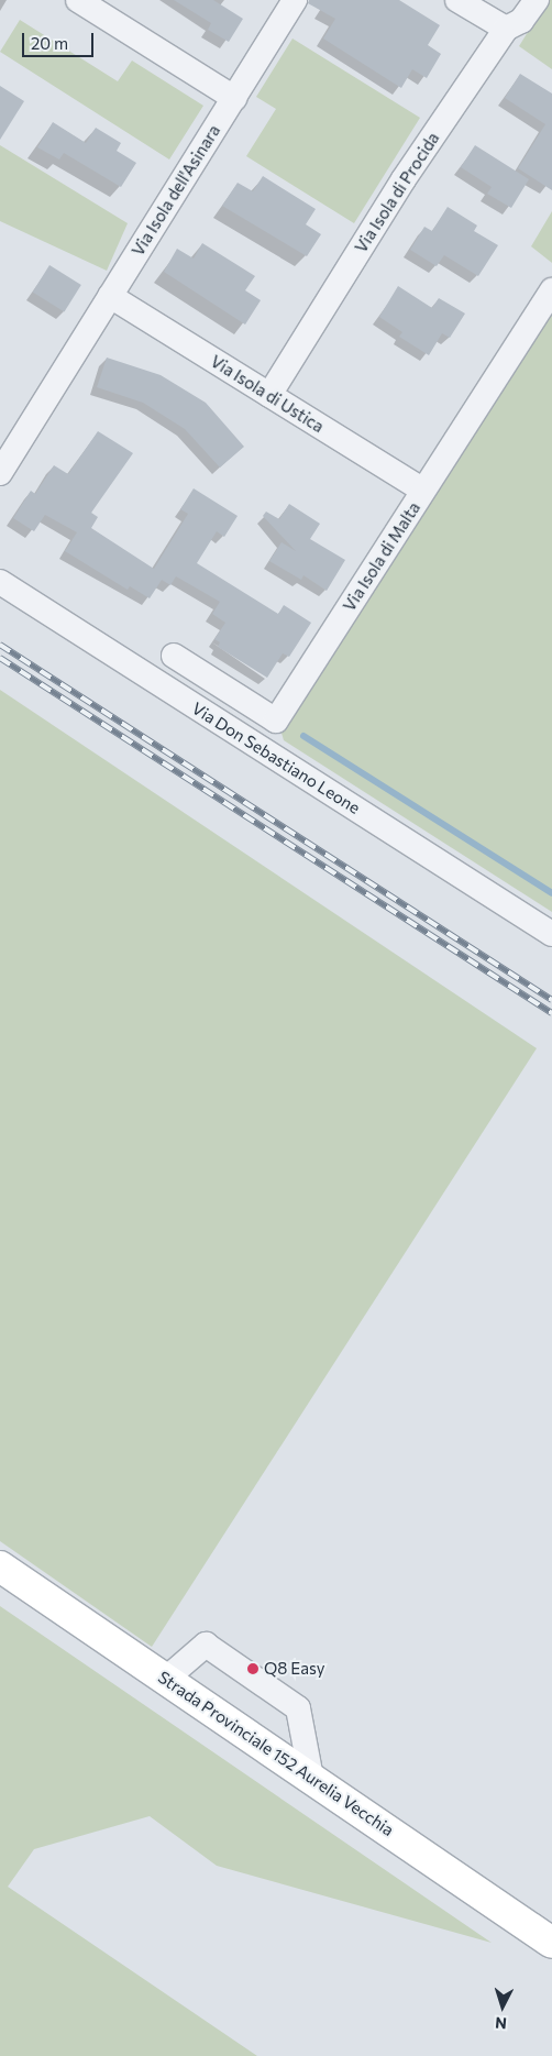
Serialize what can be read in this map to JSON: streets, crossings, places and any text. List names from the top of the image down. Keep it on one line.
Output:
{"streets":{"main road":["Strada Provinciale 152 Aurelia Vecchia"],"street":["Via Isola dell'Asinara","Via Isola di Procida","Via Isola di Ustica","Via Isola di Malta","Via Don Sebastiano Leone"]},"crossings":[["Via Isola dell'Asinara","Via Isola di Ustica"],["Via Isola di Procida","Via Isola di Ustica"],["Via Isola di Ustica","Via Isola di Malta"]],"places":["Q8 Easy"],"scale_bar":"20 m","north":"bottom"}
